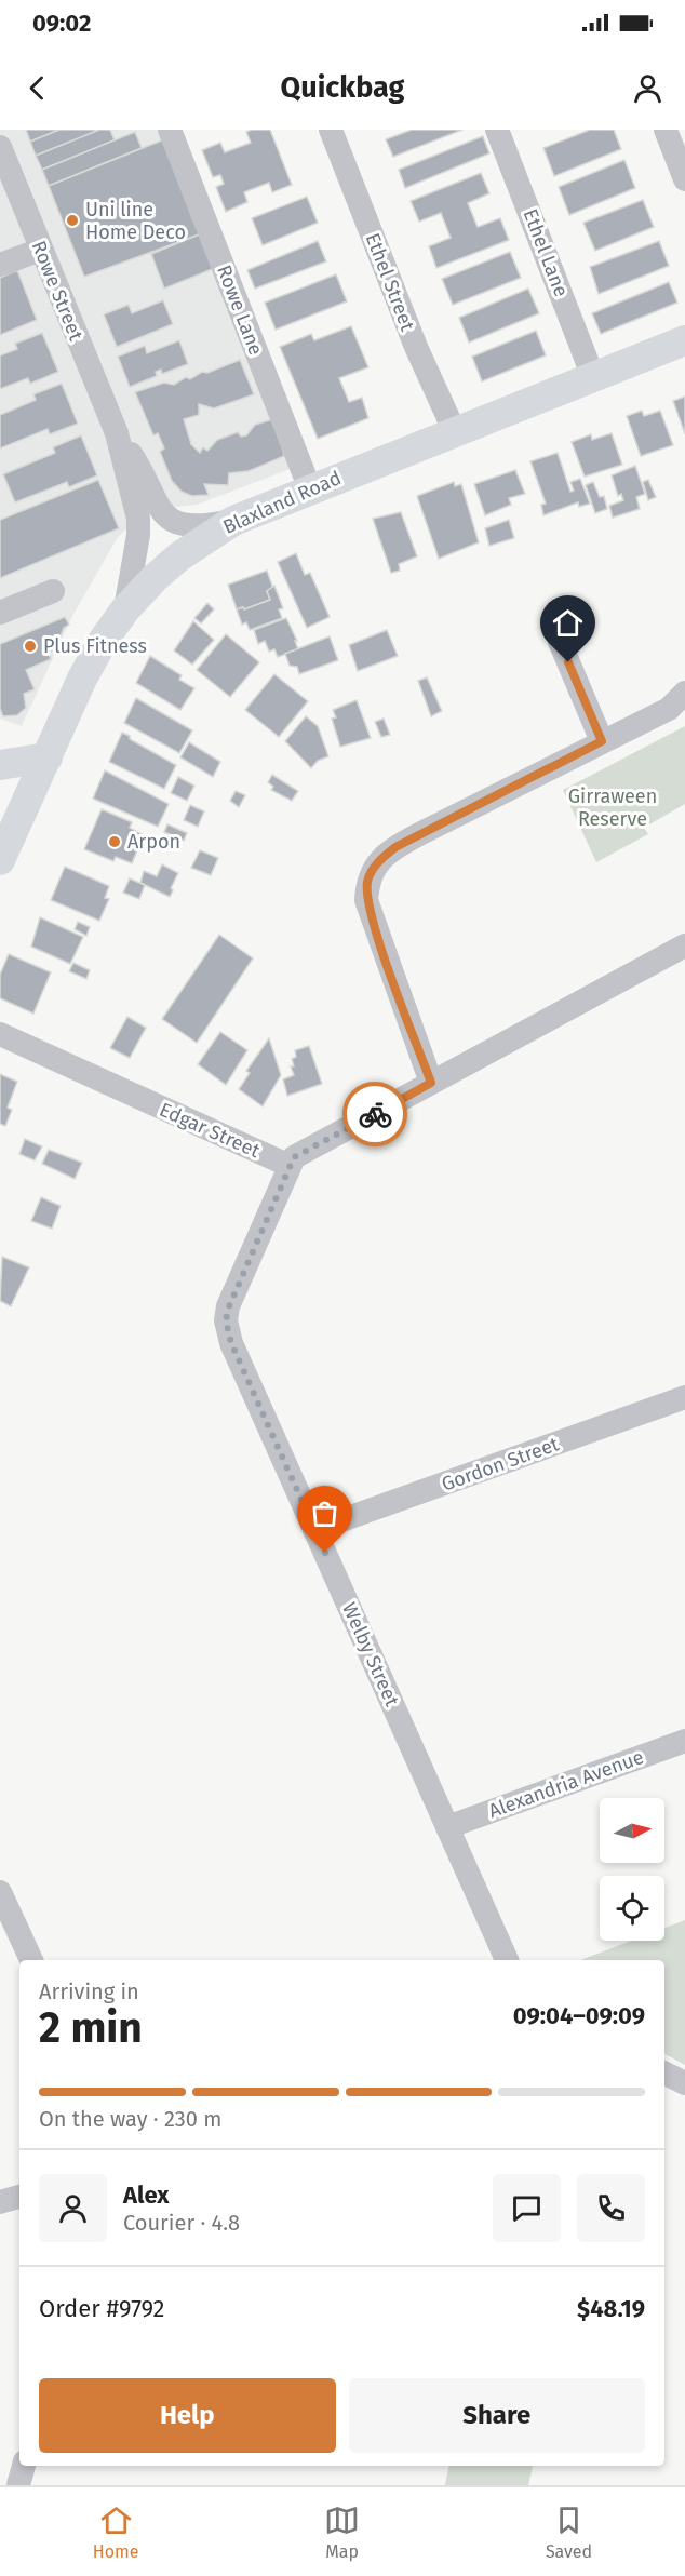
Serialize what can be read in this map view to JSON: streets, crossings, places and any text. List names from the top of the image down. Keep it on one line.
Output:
{"streets":{"main road":["Blaxland Road"],"street":["Ethel Lane","Ethel Street","Rowe Street","Rowe Lane","Edgar Street","Gordon Street","Welby Street","Alexandria Avenue"]},"crossings":[["Ethel Lane","Blaxland Road"],["Ethel Street","Blaxland Road"],["Rowe Street","Blaxland Road"],["Rowe Lane","Blaxland Road"],["Edgar Street","Welby Street"],["Gordon Street","Welby Street"],["Welby Street","Alexandria Avenue"]],"parks":["Girraween Reserve"],"places":["Uni line Home Deco","Plus Fitness","Arpon"],"north":"right","page":{"status":"09:02","header":"Quickbag","heading":["2 min","Arriving in","09:04–09:09"],"panel":["Alex","Courier · 4.8","Order #9792","$48.19"],"bar":"On the way · 230 m","buttons":["Help","Share"],"tabs":["Home","Map","Saved"]}}
